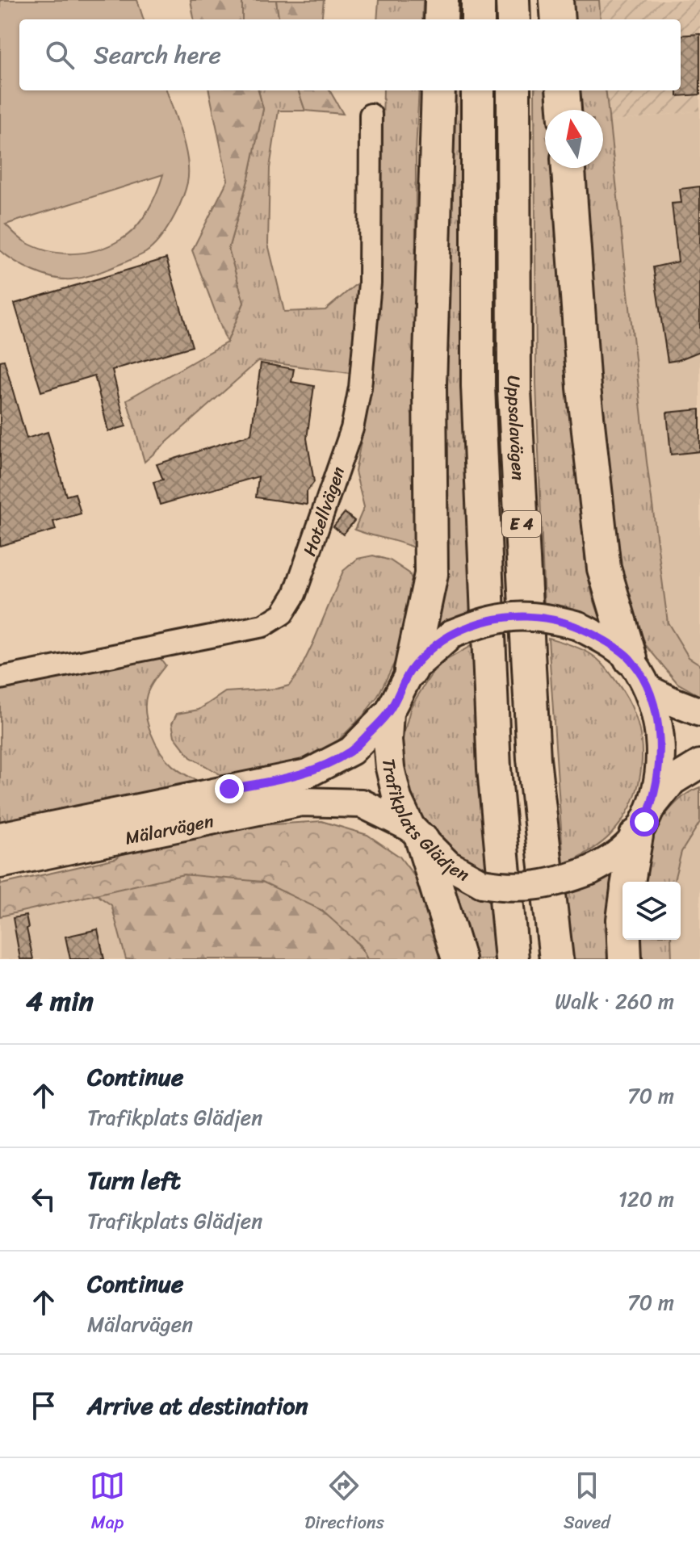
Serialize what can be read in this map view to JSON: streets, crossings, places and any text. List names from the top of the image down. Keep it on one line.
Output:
{"streets":{"highway":["Uppsalavägen","E 4"],"main road":["Trafikplats Glädjen","Mälarvägen"],"street":["Hotellvägen"]},"crossings":[["Trafikplats Glädjen","Mälarvägen"]],"north":"top","page":{"search":"Search here","heading":["4 min","Walk · 260 m"],"list":[["Continue","Trafikplats Glädjen","70 m"],["Turn left","Trafikplats Glädjen","120 m"],["Continue","Mälarvägen","70 m"],"Arrive at destination"],"nav":["Map","Directions","Saved"]}}
